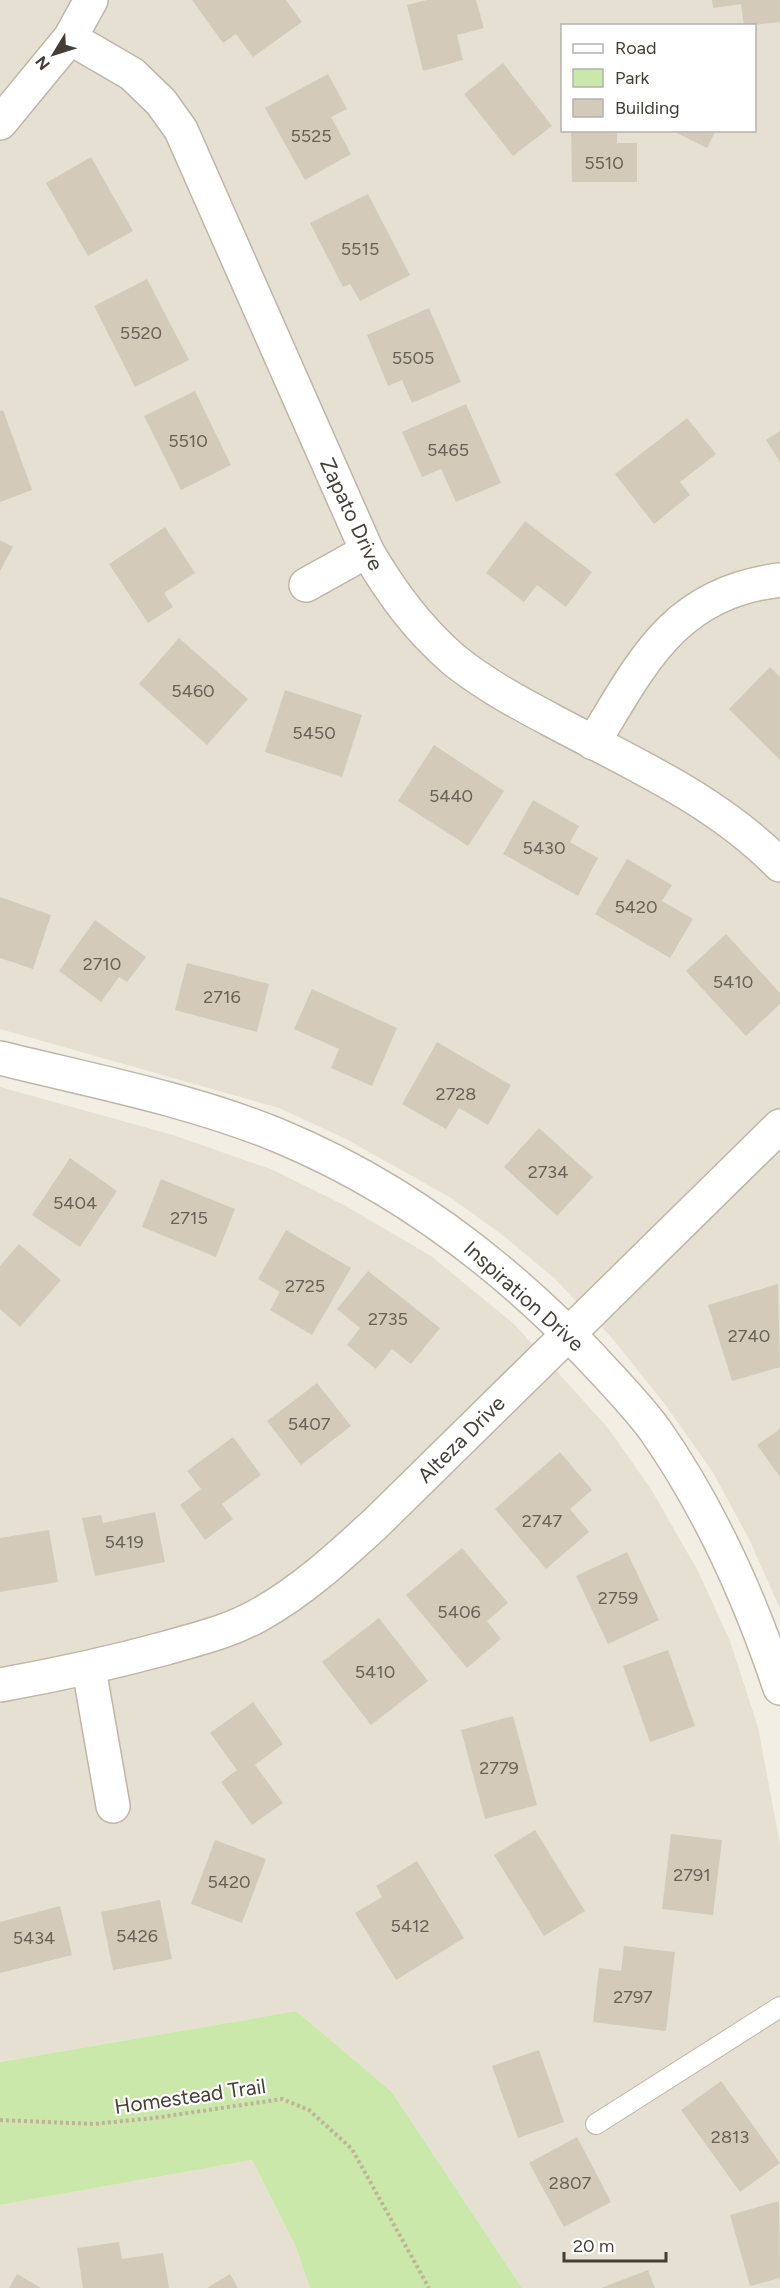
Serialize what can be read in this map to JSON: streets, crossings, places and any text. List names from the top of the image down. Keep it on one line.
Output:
{"streets":{"street":["Zapato Drive","Inspiration Drive","Alteza Drive"],"path":["Homestead Trail"]},"crossings":[["Inspiration Drive","Alteza Drive"]],"house_numbers":["5525","5510","5515","5520","5505","5510","5465","5460","5450","5440","5430","5420","2710","5410","2716","2728","2734","5404","2715","2725","2735","2740","5407","2747","5419","2759","5406","5410","2779","2791","5420","5412","5426","5434","2797","2813","2807"],"legend":["Road","Park","Building"],"scale_bar":"20 m","north":"bottom left"}
